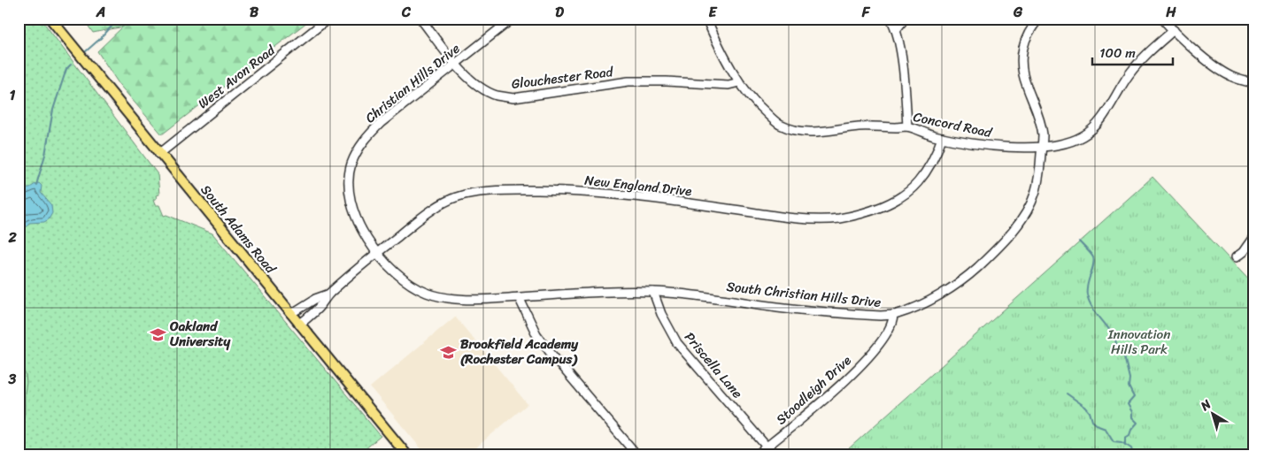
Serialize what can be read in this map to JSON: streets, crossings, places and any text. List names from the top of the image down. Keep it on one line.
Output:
{"streets":{"main road":["South Adams Road"],"street":["West Avon Road","Glouchester Road","Christian Hills Drive","Concord Road","New England Drive","South Christian Hills Drive","Priscella Lane","Stoodleigh Drive"]},"crossings":[["West Avon Road","South Adams Road"],["Glouchester Road","Christian Hills Drive"],["Glouchester Road","Concord Road"],["Christian Hills Drive","New England Drive"],["Christian Hills Drive","South Christian Hills Drive"],["Concord Road","New England Drive"],["Concord Road","South Christian Hills Drive"],["New England Drive","South Adams Road"],["New England Drive","South Christian Hills Drive"],["South Christian Hills Drive","Priscella Lane"],["South Christian Hills Drive","Stoodleigh Drive"],["Priscella Lane","Stoodleigh Drive"]],"parks":["Innovation Hills Park"],"places":{"school or university":["Oakland University","Brookfield Academy (Rochester Campus)"]},"scale_bar":"100 m","north":"top left","grid":{"columns":["A","B","C","D","E","F","G","H"],"rows":["1","2","3"]}}
